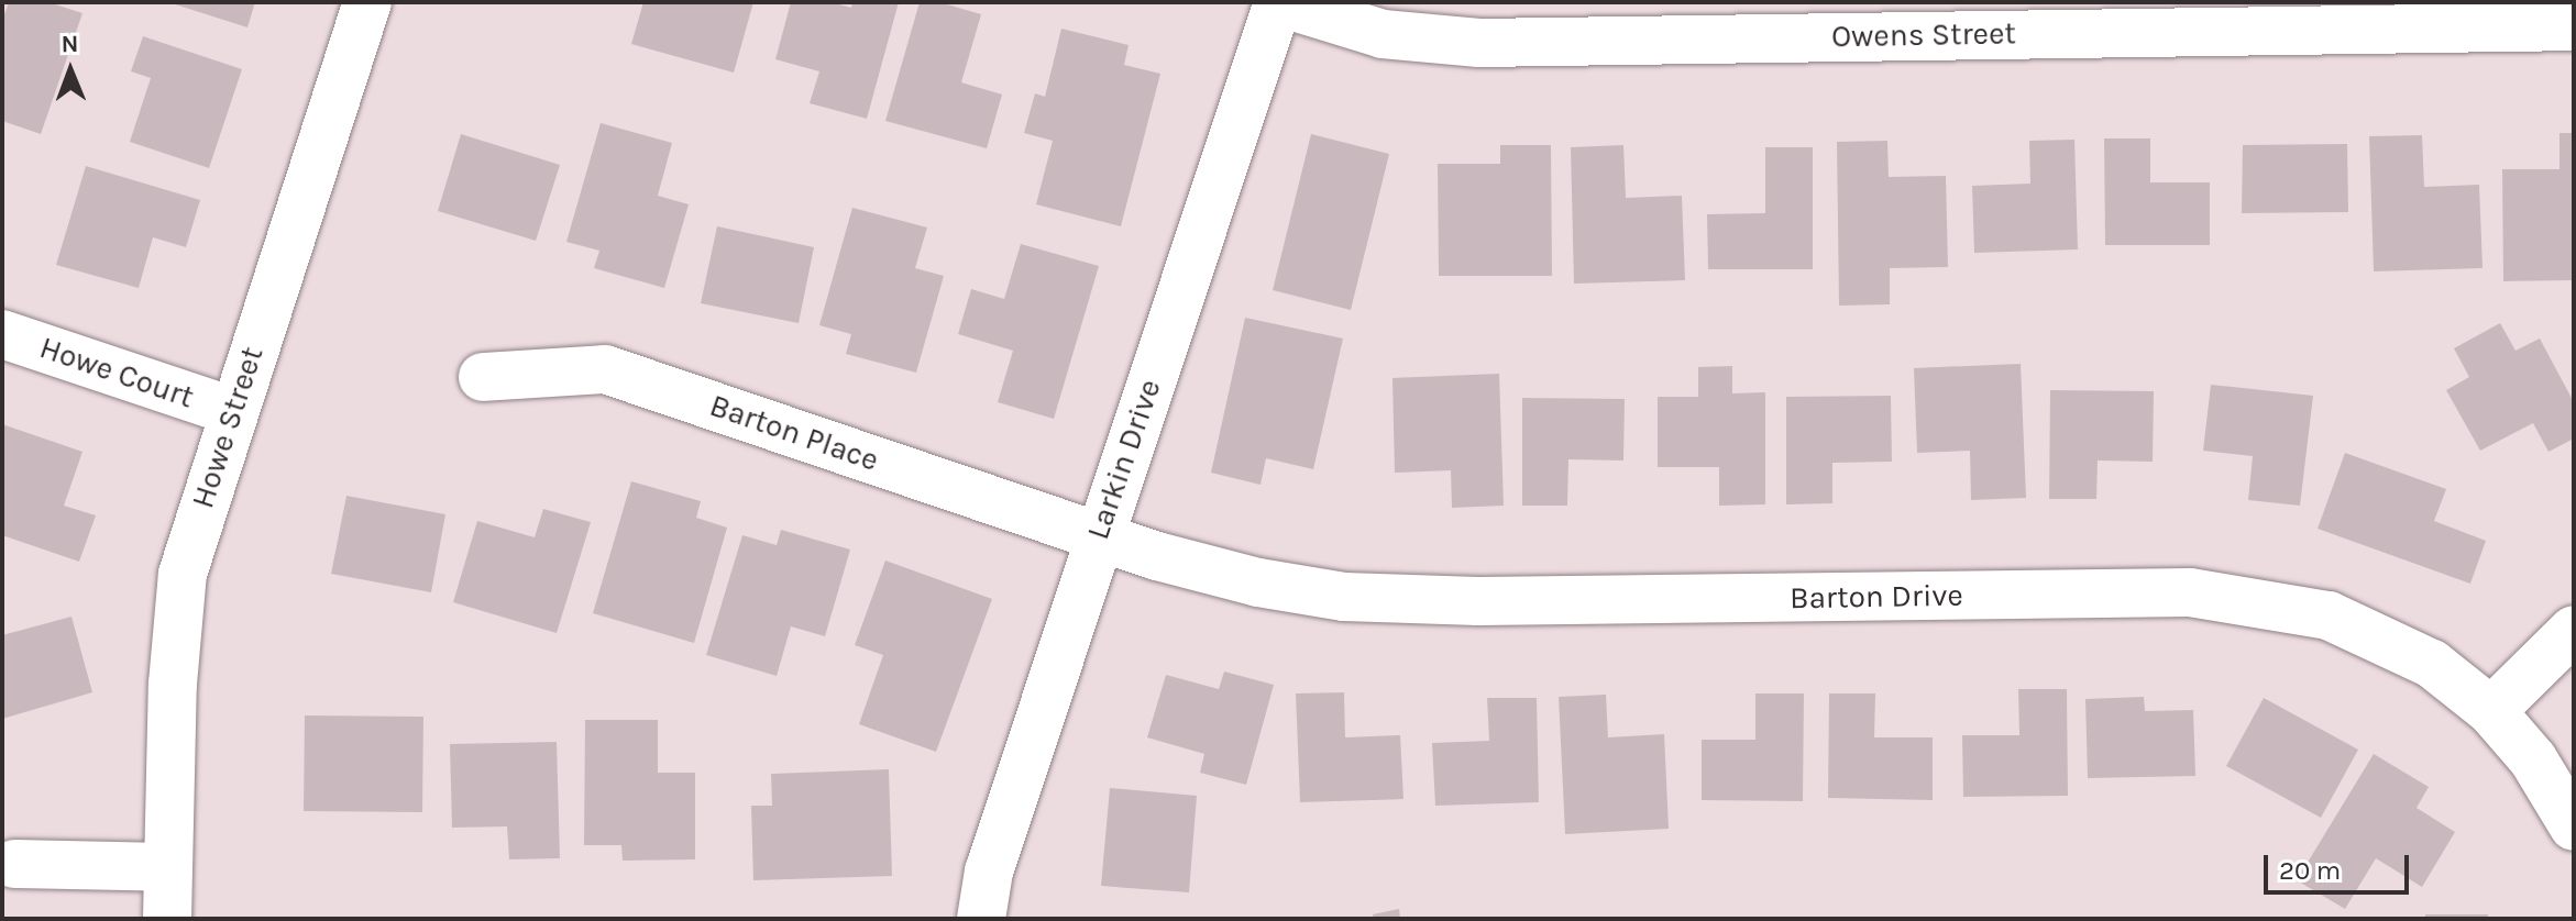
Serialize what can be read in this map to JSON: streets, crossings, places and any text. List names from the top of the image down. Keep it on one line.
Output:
{"streets":{"street":["Owens Street","Howe Court","Howe Street","Barton Place","Larkin Drive","Barton Drive"]},"crossings":[["Owens Street","Larkin Drive"],["Howe Court","Howe Street"],["Barton Place","Larkin Drive"],["Barton Place","Barton Drive"],["Larkin Drive","Barton Drive"]],"scale_bar":"20 m","north":"top"}
